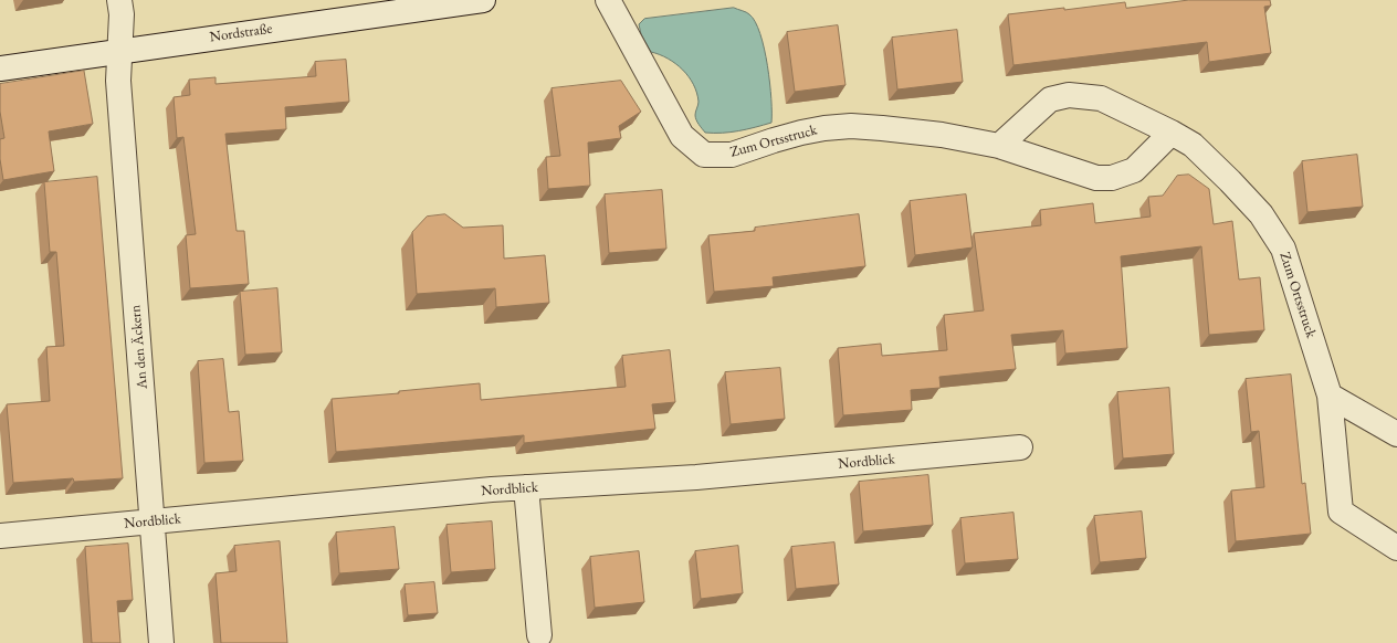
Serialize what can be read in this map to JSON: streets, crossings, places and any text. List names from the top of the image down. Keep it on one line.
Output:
{"streets":{"street":["Nordstraße","Zum Ortsstruck","An den Äckern","Nordblick"]},"crossings":[["Nordstraße","An den Äckern"],["An den Äckern","Nordblick"]]}
